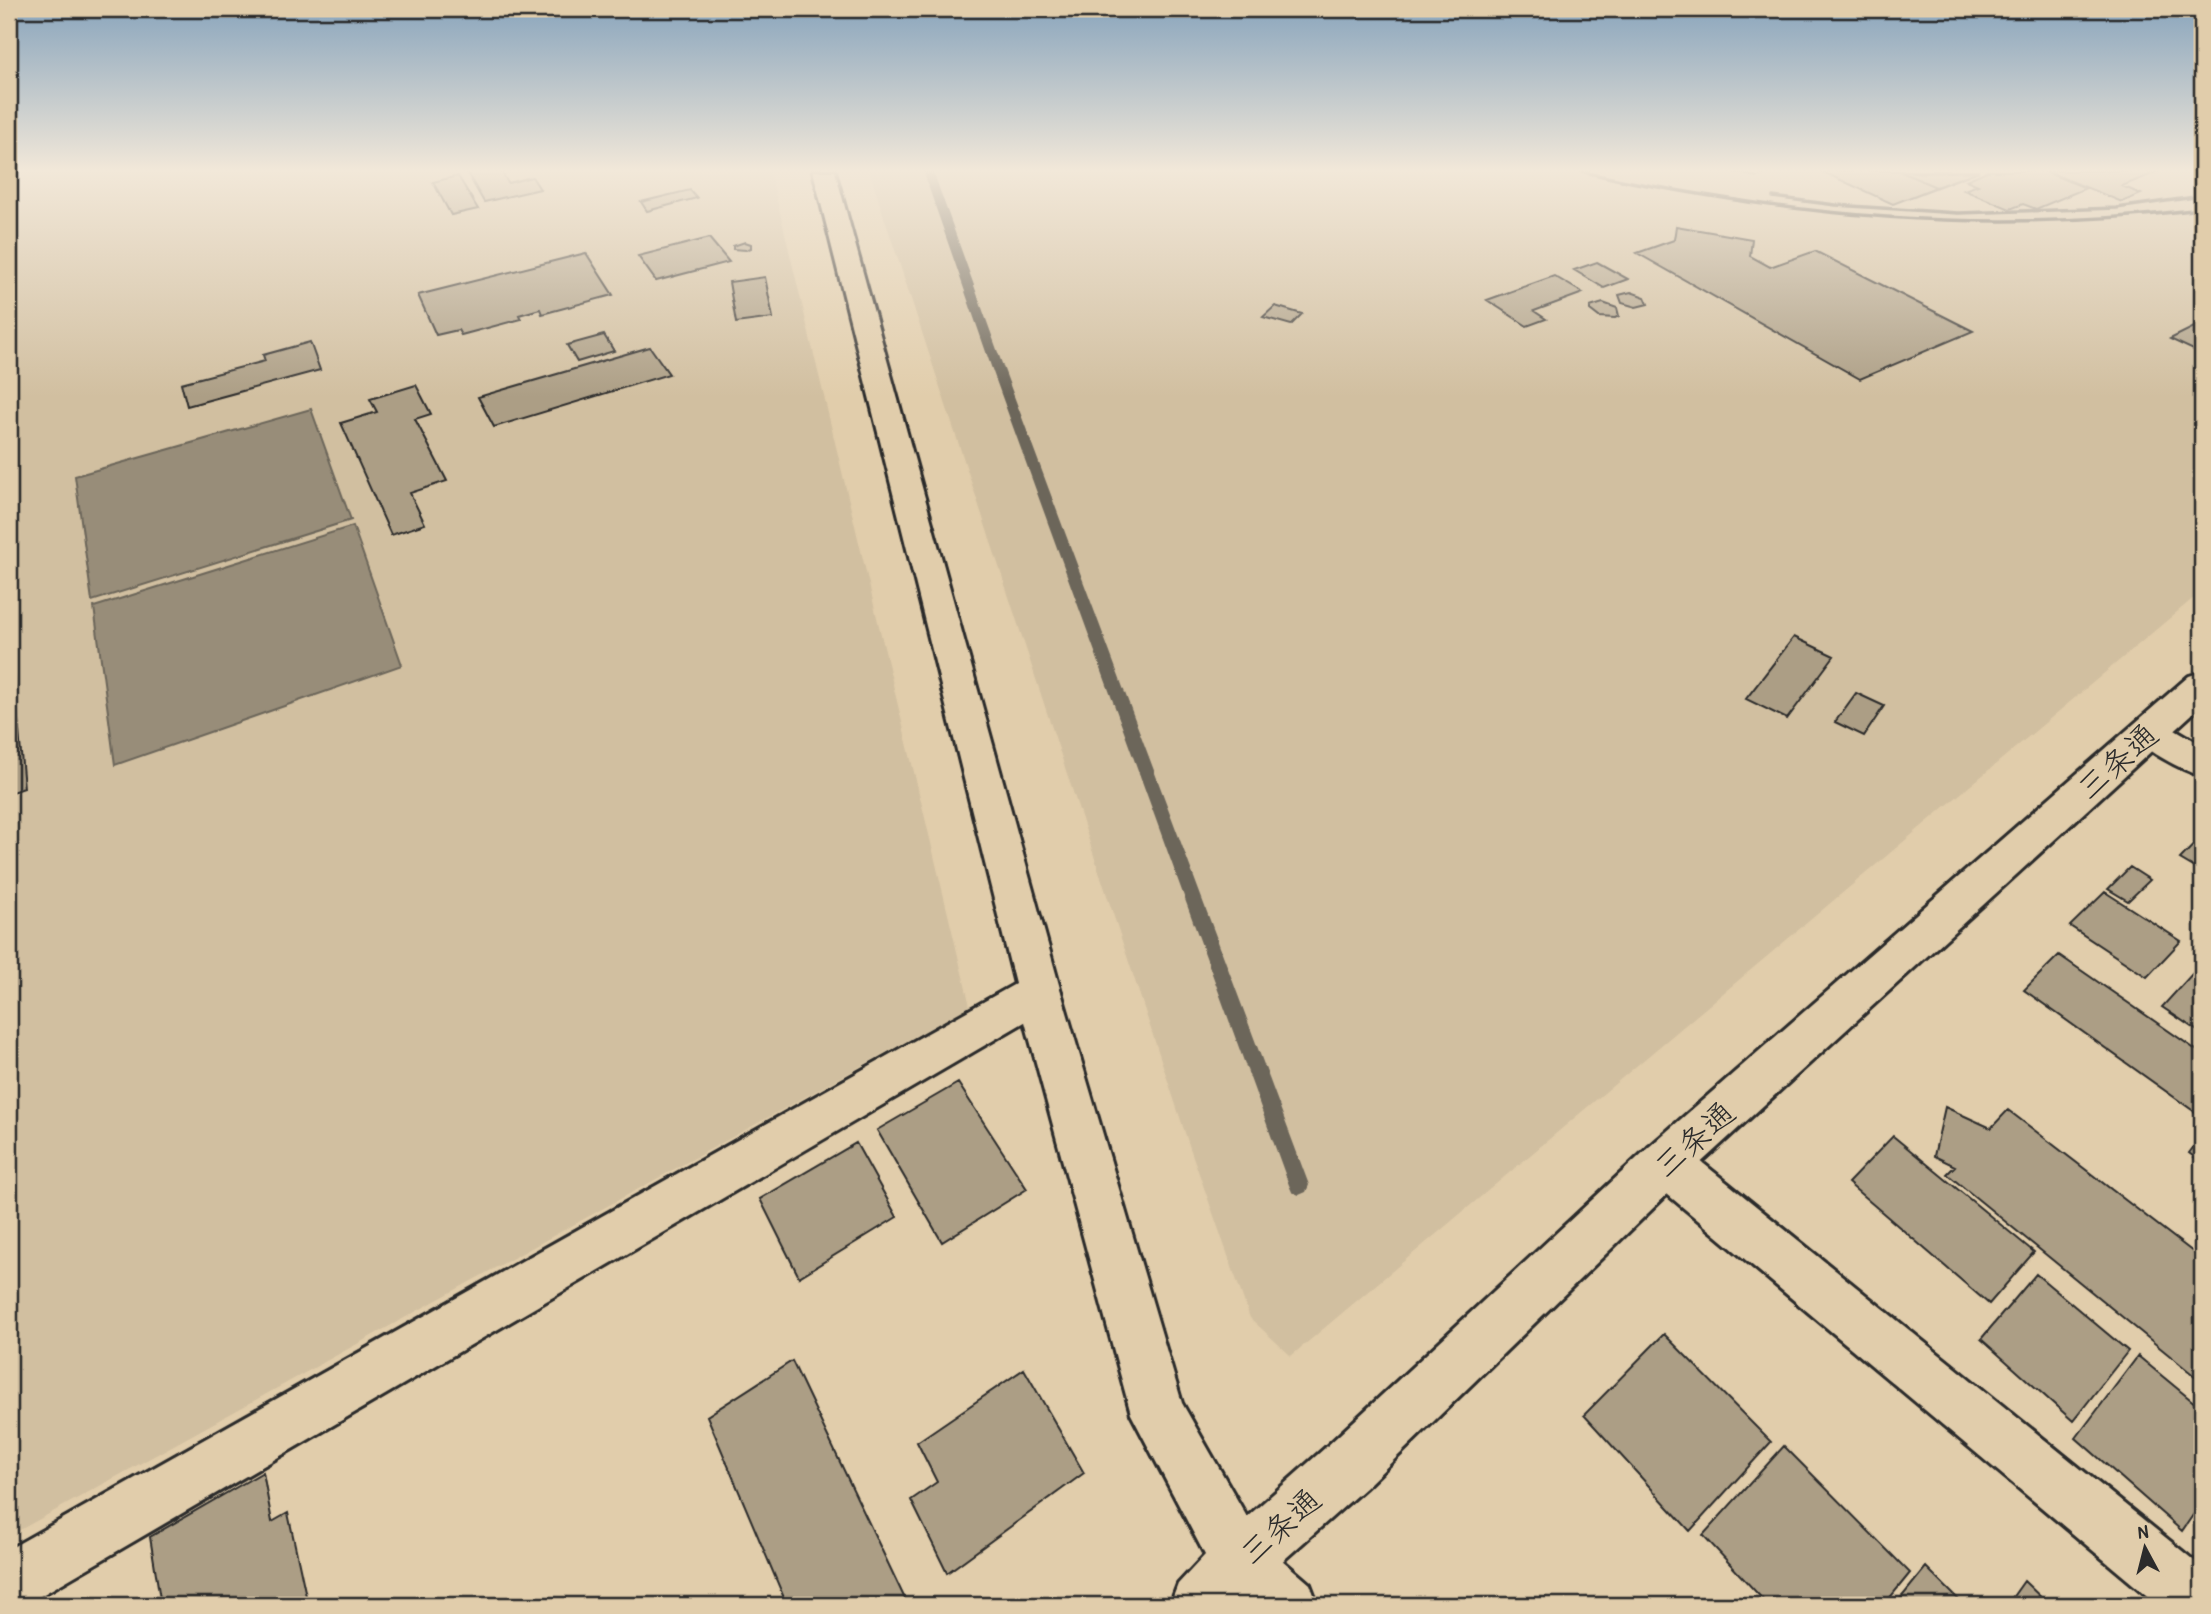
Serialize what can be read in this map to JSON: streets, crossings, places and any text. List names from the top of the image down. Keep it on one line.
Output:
{"streets":{"street":["三条通"]},"north":"top"}
